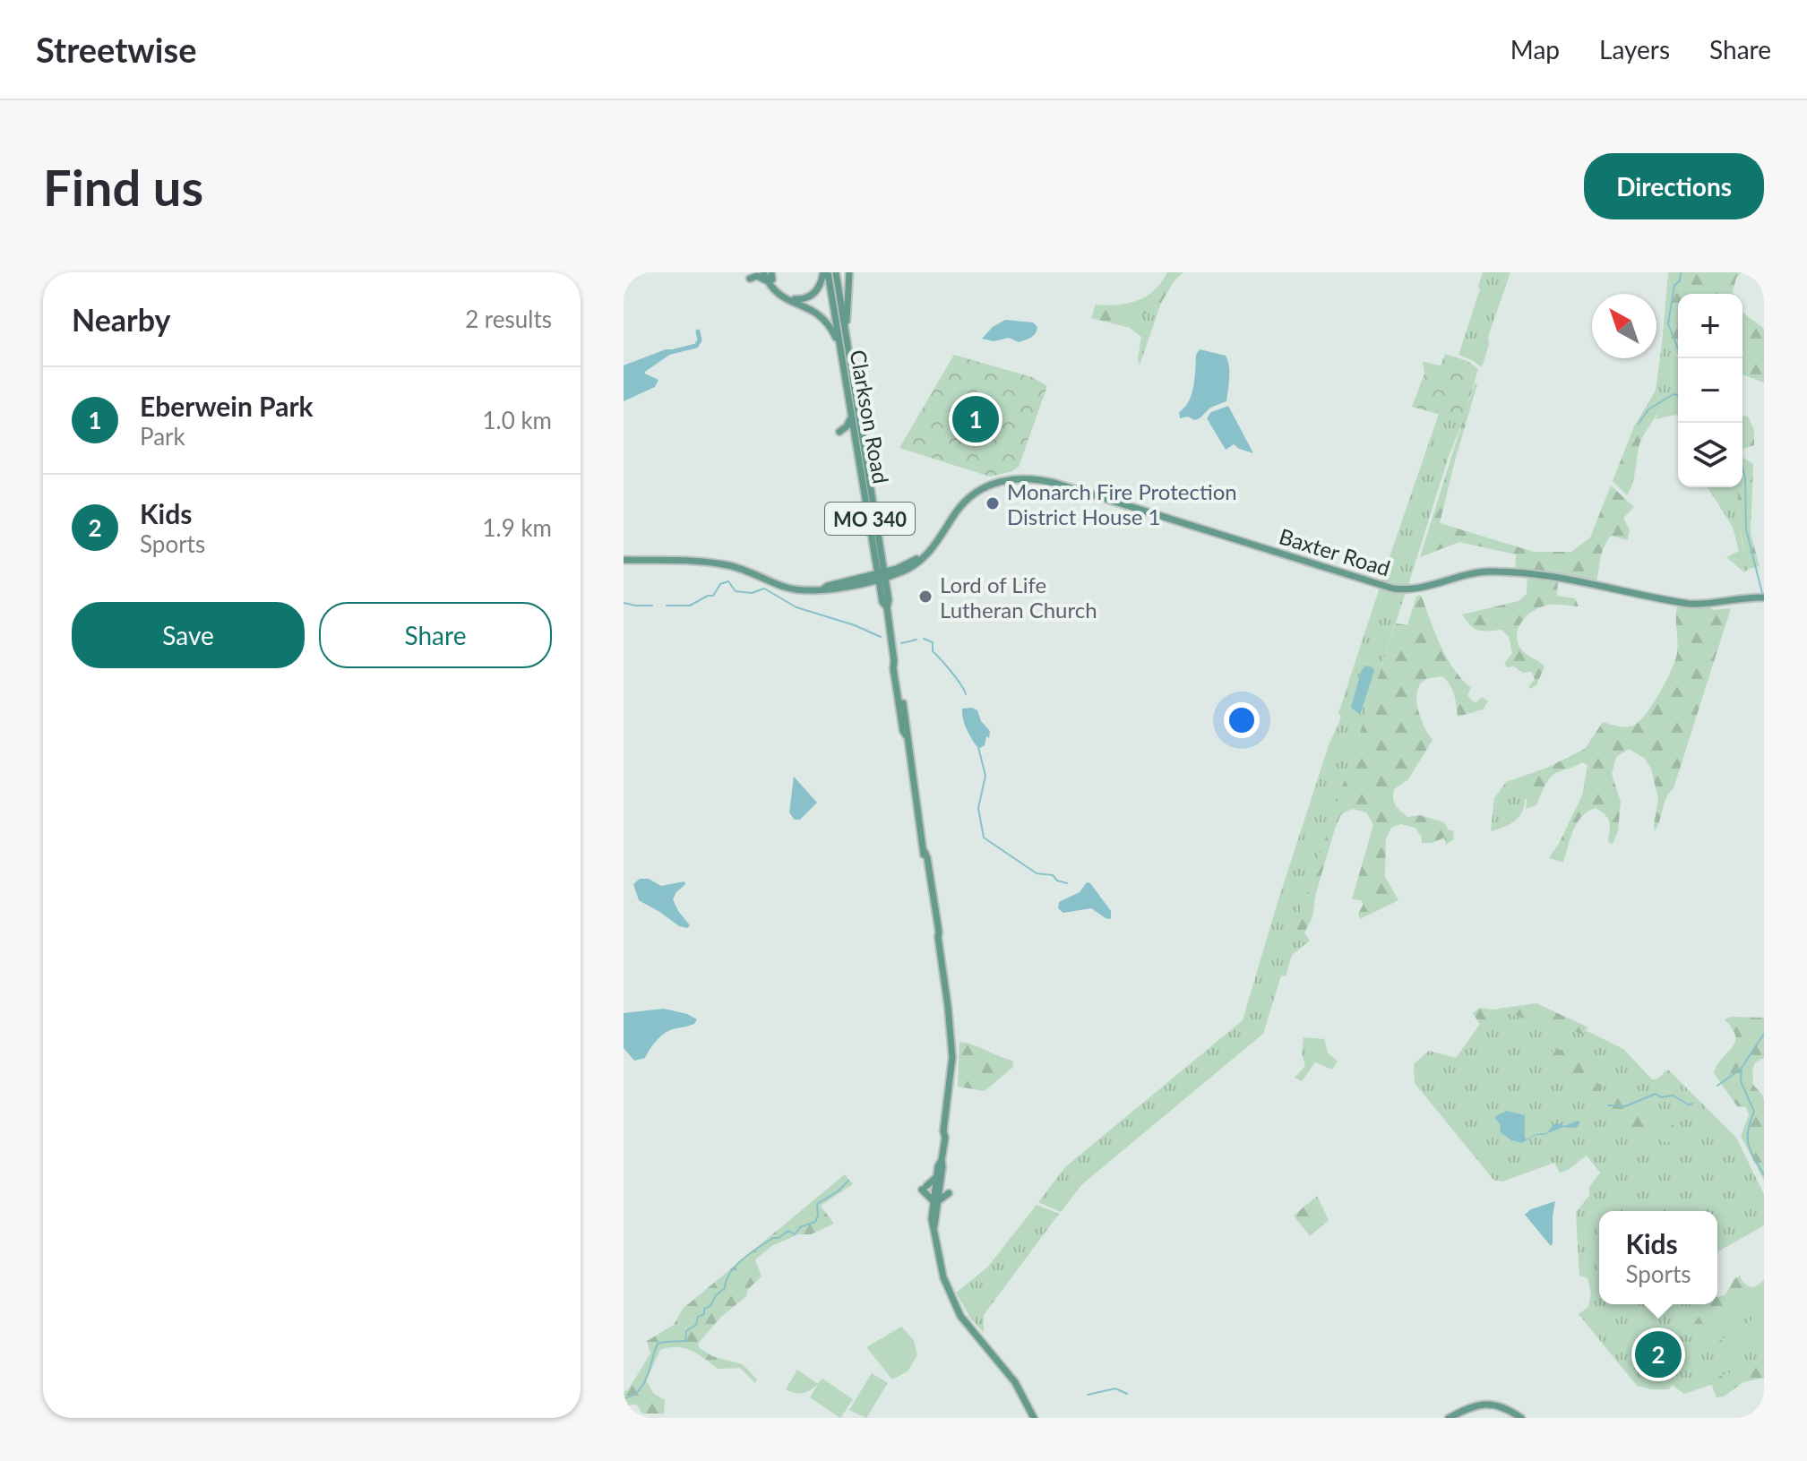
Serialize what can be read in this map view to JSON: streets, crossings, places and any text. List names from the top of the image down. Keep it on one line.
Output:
{"streets":{"main road":["Clarkson Road","MO 340","Baxter Road"]},"crossings":[["Clarkson Road","Baxter Road"]],"places":["Monarch Fire Protection District House 1","Lord of Life Lutheran Church"],"north":"top left","page":{"header":"Streetwise","nav":["Map","Layers","Share"],"buttons":["Directions",["Save","Share"]],"title":"Find us","heading":["Nearby","2 results"],"map_buttons":["+","−"],"list":[{"mark":"1","name":"Eberwein Park","note":"Park","value":"1.0 km"},{"mark":"2","name":"Kids","note":"Sports","value":"1.9 km"}],"pins":["1","2"],"popup":["Kids","Sports"]}}
